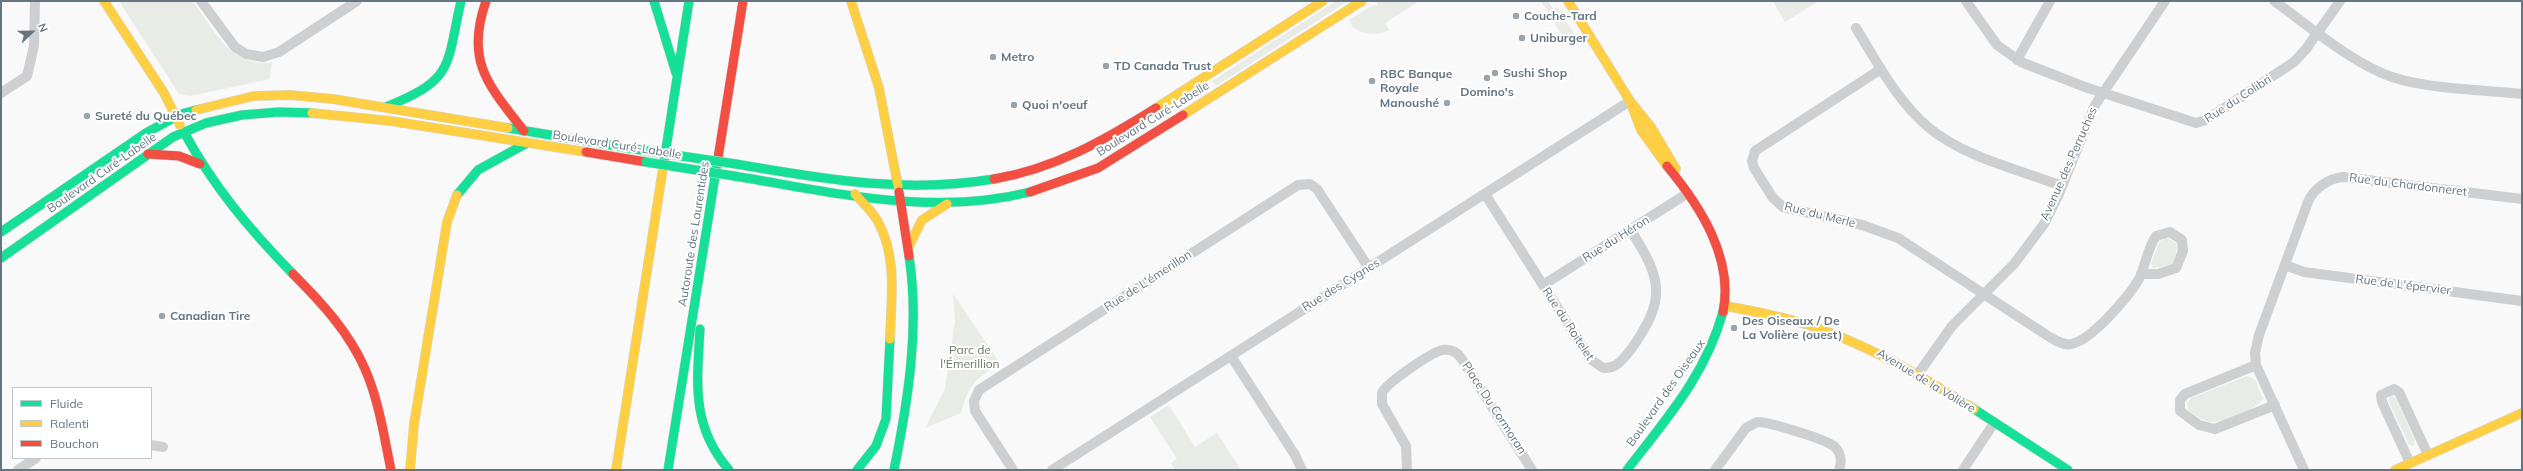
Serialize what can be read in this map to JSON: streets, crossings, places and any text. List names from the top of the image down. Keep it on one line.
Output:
{"streets":{"main road":["Boulevard Curé-Labelle","Autoroute des Laurentides","Avenue de la Volière","Boulevard des Oiseaux"],"street":["Rue du Colibri","Avenue des Perruches","Rue du Chardonneret","Rue du Merle","Rue du Héron","Rue de L'émerillon","Rue des Cygnes","Rue de L'épervier","Rue du Roitelet","Place Du Cormoran"]},"crossings":[["Rue du Colibri","Avenue des Perruches"],["Avenue des Perruches","Rue du Merle"],["Avenue des Perruches","Avenue de la Volière"],["Rue du Chardonneret","Rue de L'épervier"],["Rue du Héron","Rue du Roitelet"],["Rue du Héron","Boulevard des Oiseaux"],["Rue de L'émerillon","Rue des Cygnes"],["Rue des Cygnes","Rue du Roitelet"],["Rue des Cygnes","Boulevard des Oiseaux"],["Avenue de la Volière","Boulevard des Oiseaux"]],"parks":["Parc de l'Émerillion"],"places":["Couche-Tard","Uniburger","Metro","TD Canada Trust","Sushi Shop","Domino's","RBC Banque Royale","Manoushé","Quoi n'oeuf","Sureté du Québec","Canadian Tire","Des Oiseaux / De La Volière (ouest)"],"legend":["Fluide","Ralenti","Bouchon"],"north":"right"}
